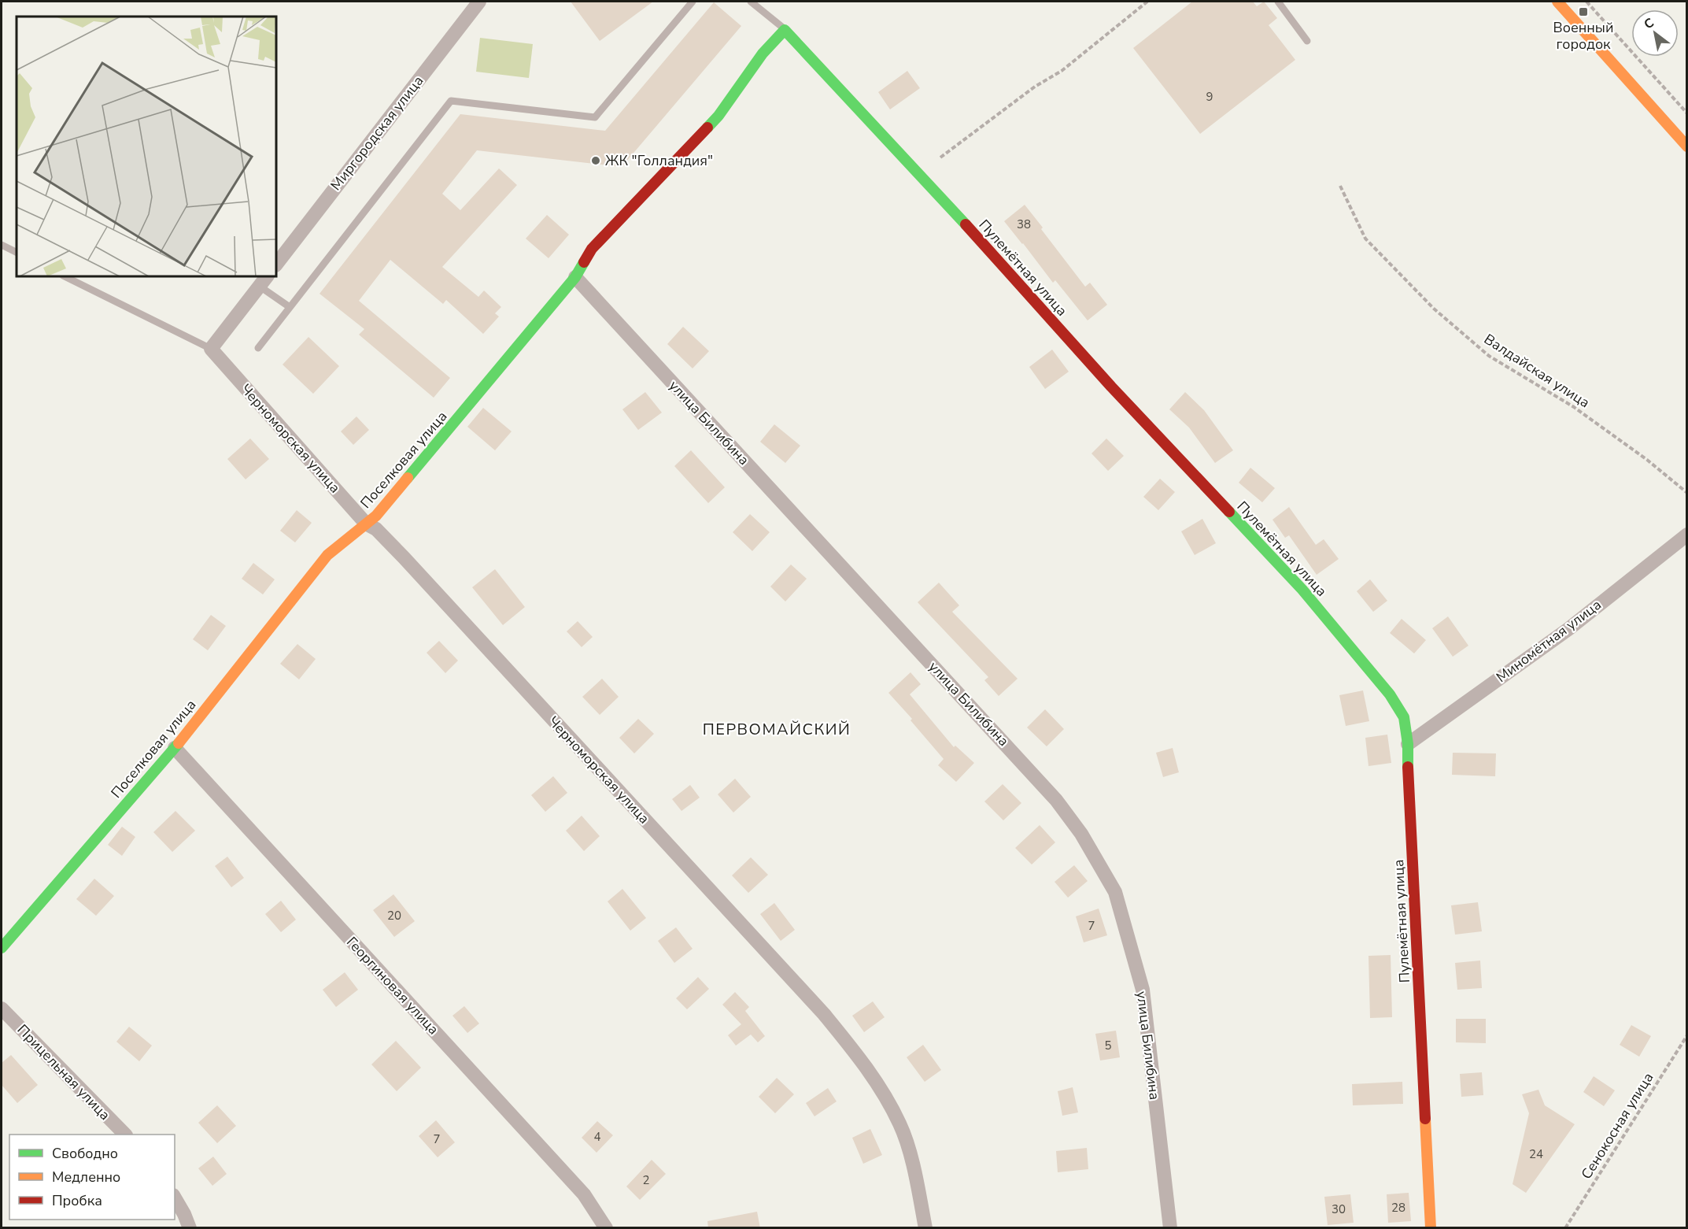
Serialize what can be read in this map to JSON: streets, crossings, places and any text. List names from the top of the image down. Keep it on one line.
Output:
{"streets":{"street":["Миргородская улица","Пулемётная улица","улица Билибина","Черноморская улица","Поселковая улица","Миномётная улица","Георгиновая улица","Прицельная улица"],"path":["Валдайская улица","Сенокосная улица"]},"crossings":[["Пулемётная улица","Поселковая улица"],["Пулемётная улица","Миномётная улица"],["улица Билибина","Поселковая улица"],["Черноморская улица","Поселковая улица"],["Поселковая улица","Георгиновая улица"]],"districts":["ПЕРВОМАЙСКИЙ"],"places":{"transit":["Военный городок"],"other":["ЖК \"Голландия\""]},"house_numbers":["9","38","20","7","5","4","7","24","2","28","30"],"legend":["Свободно","Медленно","Пробка"],"north":"top left"}
